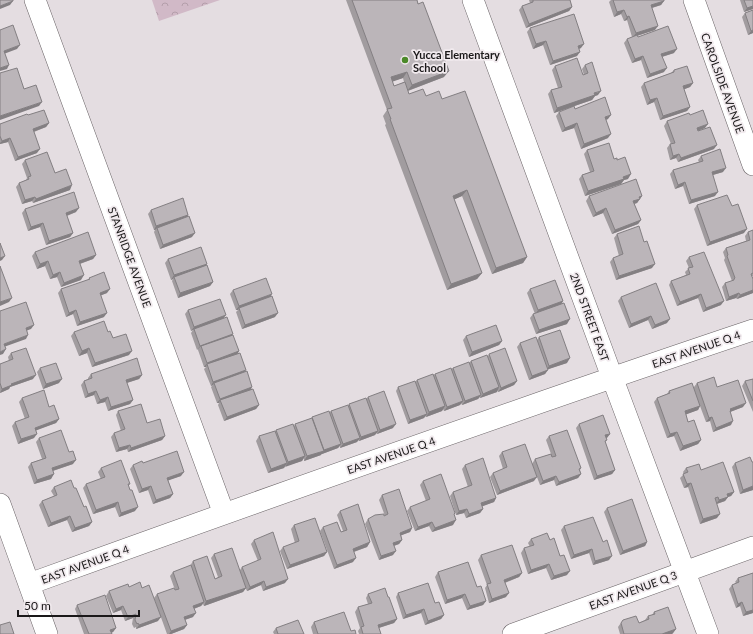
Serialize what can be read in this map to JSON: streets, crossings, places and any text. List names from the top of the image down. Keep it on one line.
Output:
{"streets":{"street":["CAROLSIDE AVENUE","STANRIDGE AVENUE","2ND STREET EAST","EAST AVENUE Q 4","EAST AVENUE Q 3"]},"crossings":[["STANRIDGE AVENUE","EAST AVENUE Q 4"],["2ND STREET EAST","EAST AVENUE Q 4"],["2ND STREET EAST","EAST AVENUE Q 3"]],"places":["Yucca Elementary School"],"scale_bar":"50 m"}
